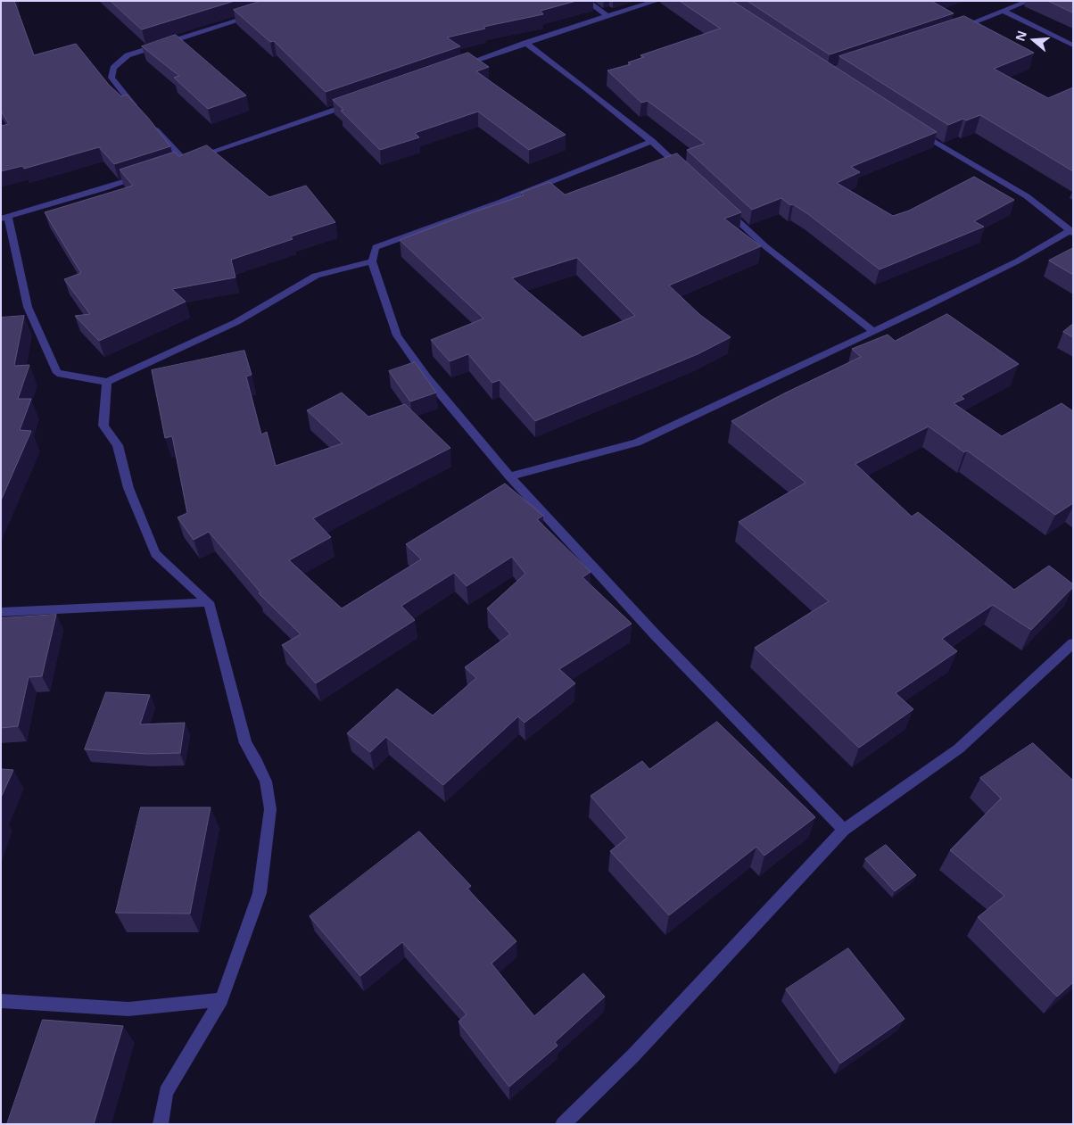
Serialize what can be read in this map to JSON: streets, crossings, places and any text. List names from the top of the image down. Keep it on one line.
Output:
{"north":"left"}
